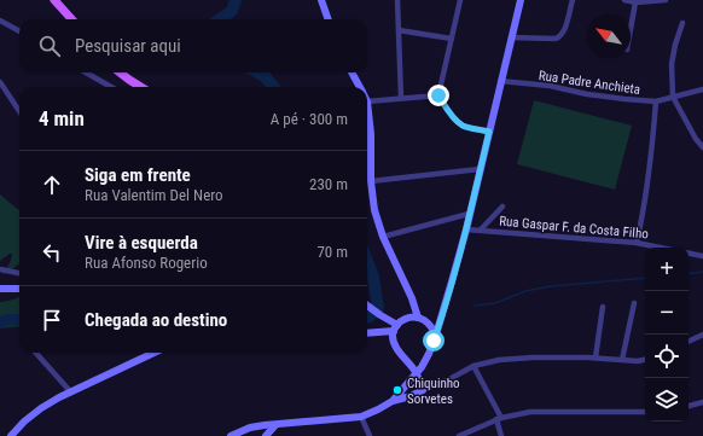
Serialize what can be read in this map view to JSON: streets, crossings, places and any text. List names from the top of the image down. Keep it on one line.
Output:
{"streets":{"street":["Rua Padre Anchieta","Rua Gaspar F. da Costa Filho"]},"places":["Chiquinho Sorvetes"],"north":"top left","page":{"search":"Pesquisar aqui","heading":["4 min","A pé · 300 m"],"list":[["Siga em frente","Rua Valentim Del Nero","230 m"],["Vire à esquerda","Rua Afonso Rogerio","70 m"],"Chegada ao destino"],"map_buttons":["+","−"]}}
